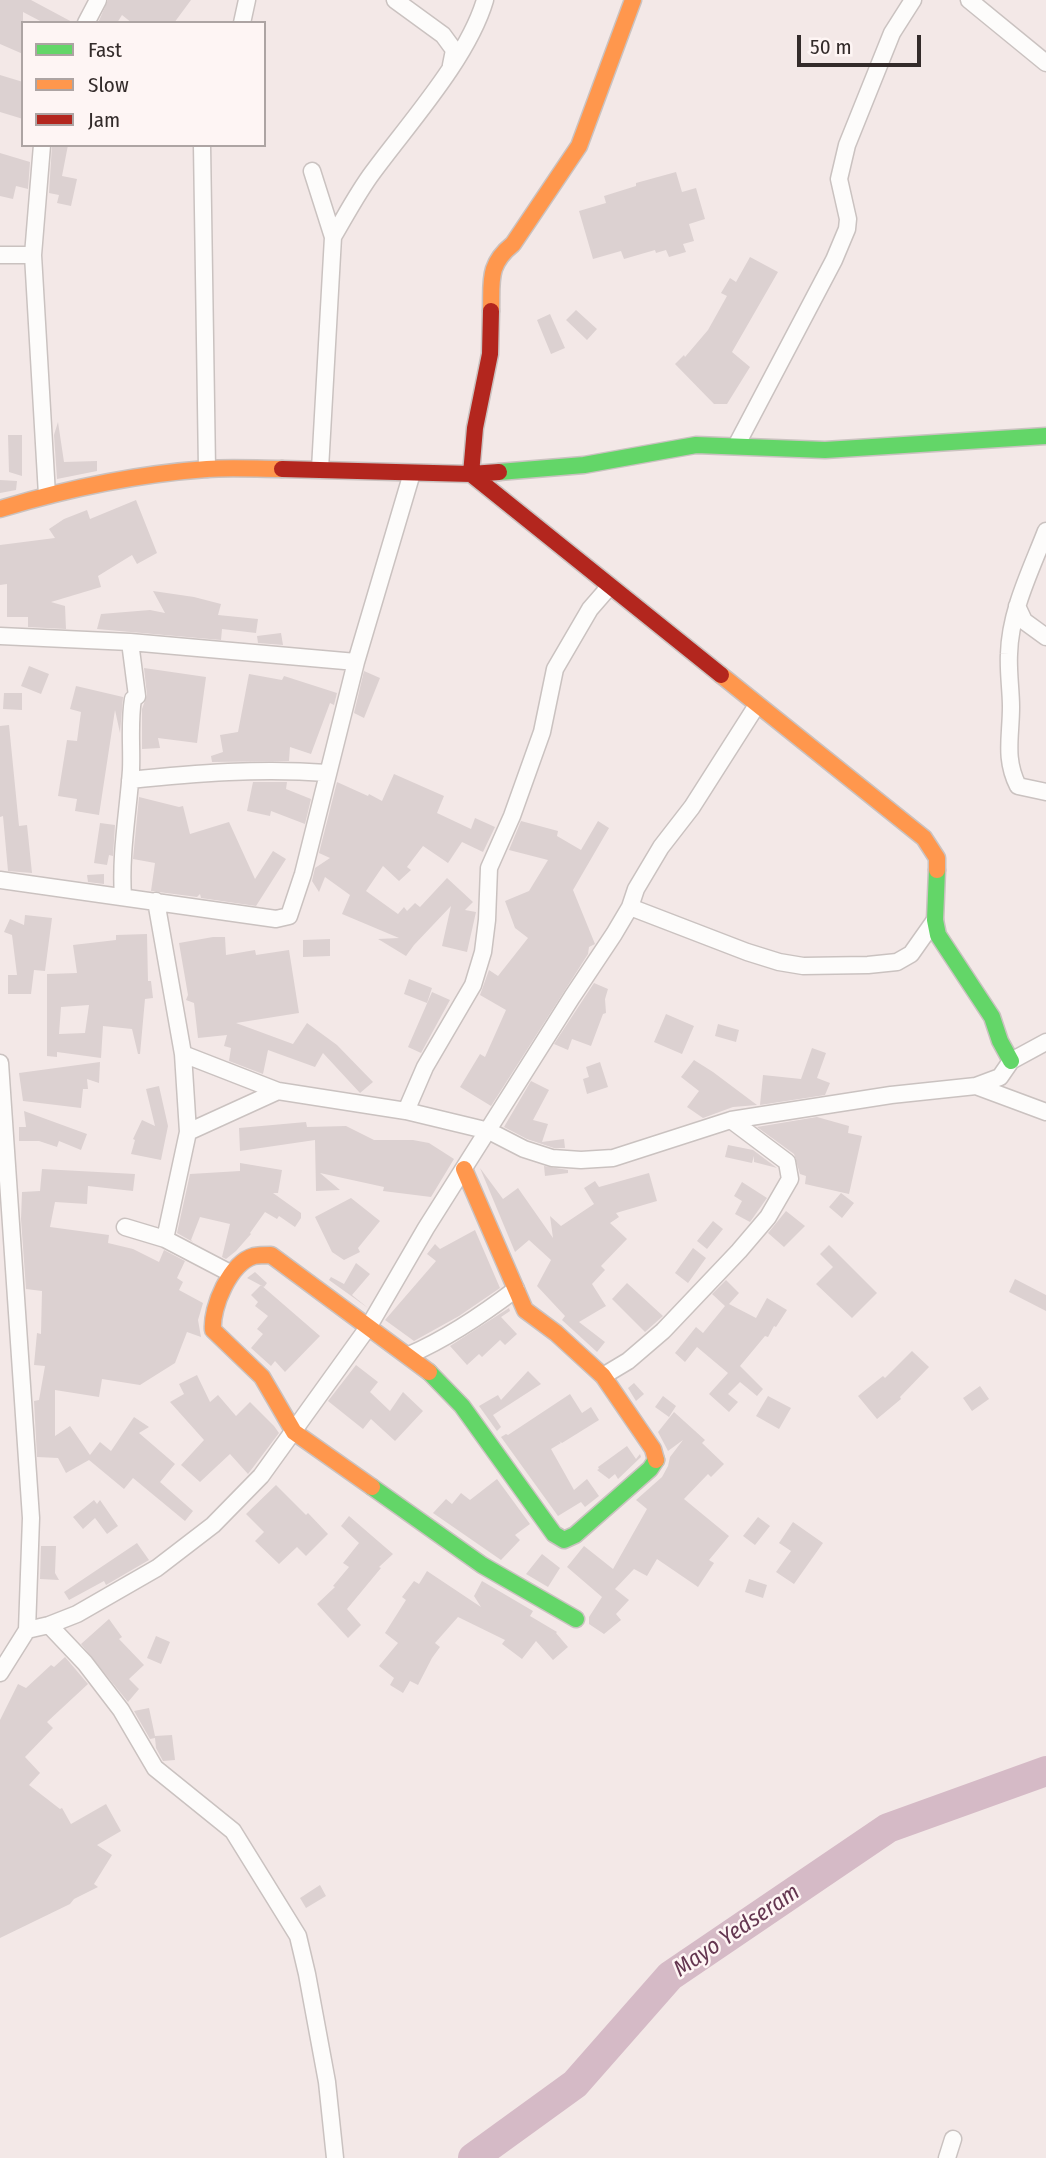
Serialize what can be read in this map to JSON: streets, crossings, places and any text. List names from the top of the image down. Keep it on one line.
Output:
{"water":["Mayo Yedseram"],"legend":["Fast","Slow","Jam"],"scale_bar":"50 m"}
